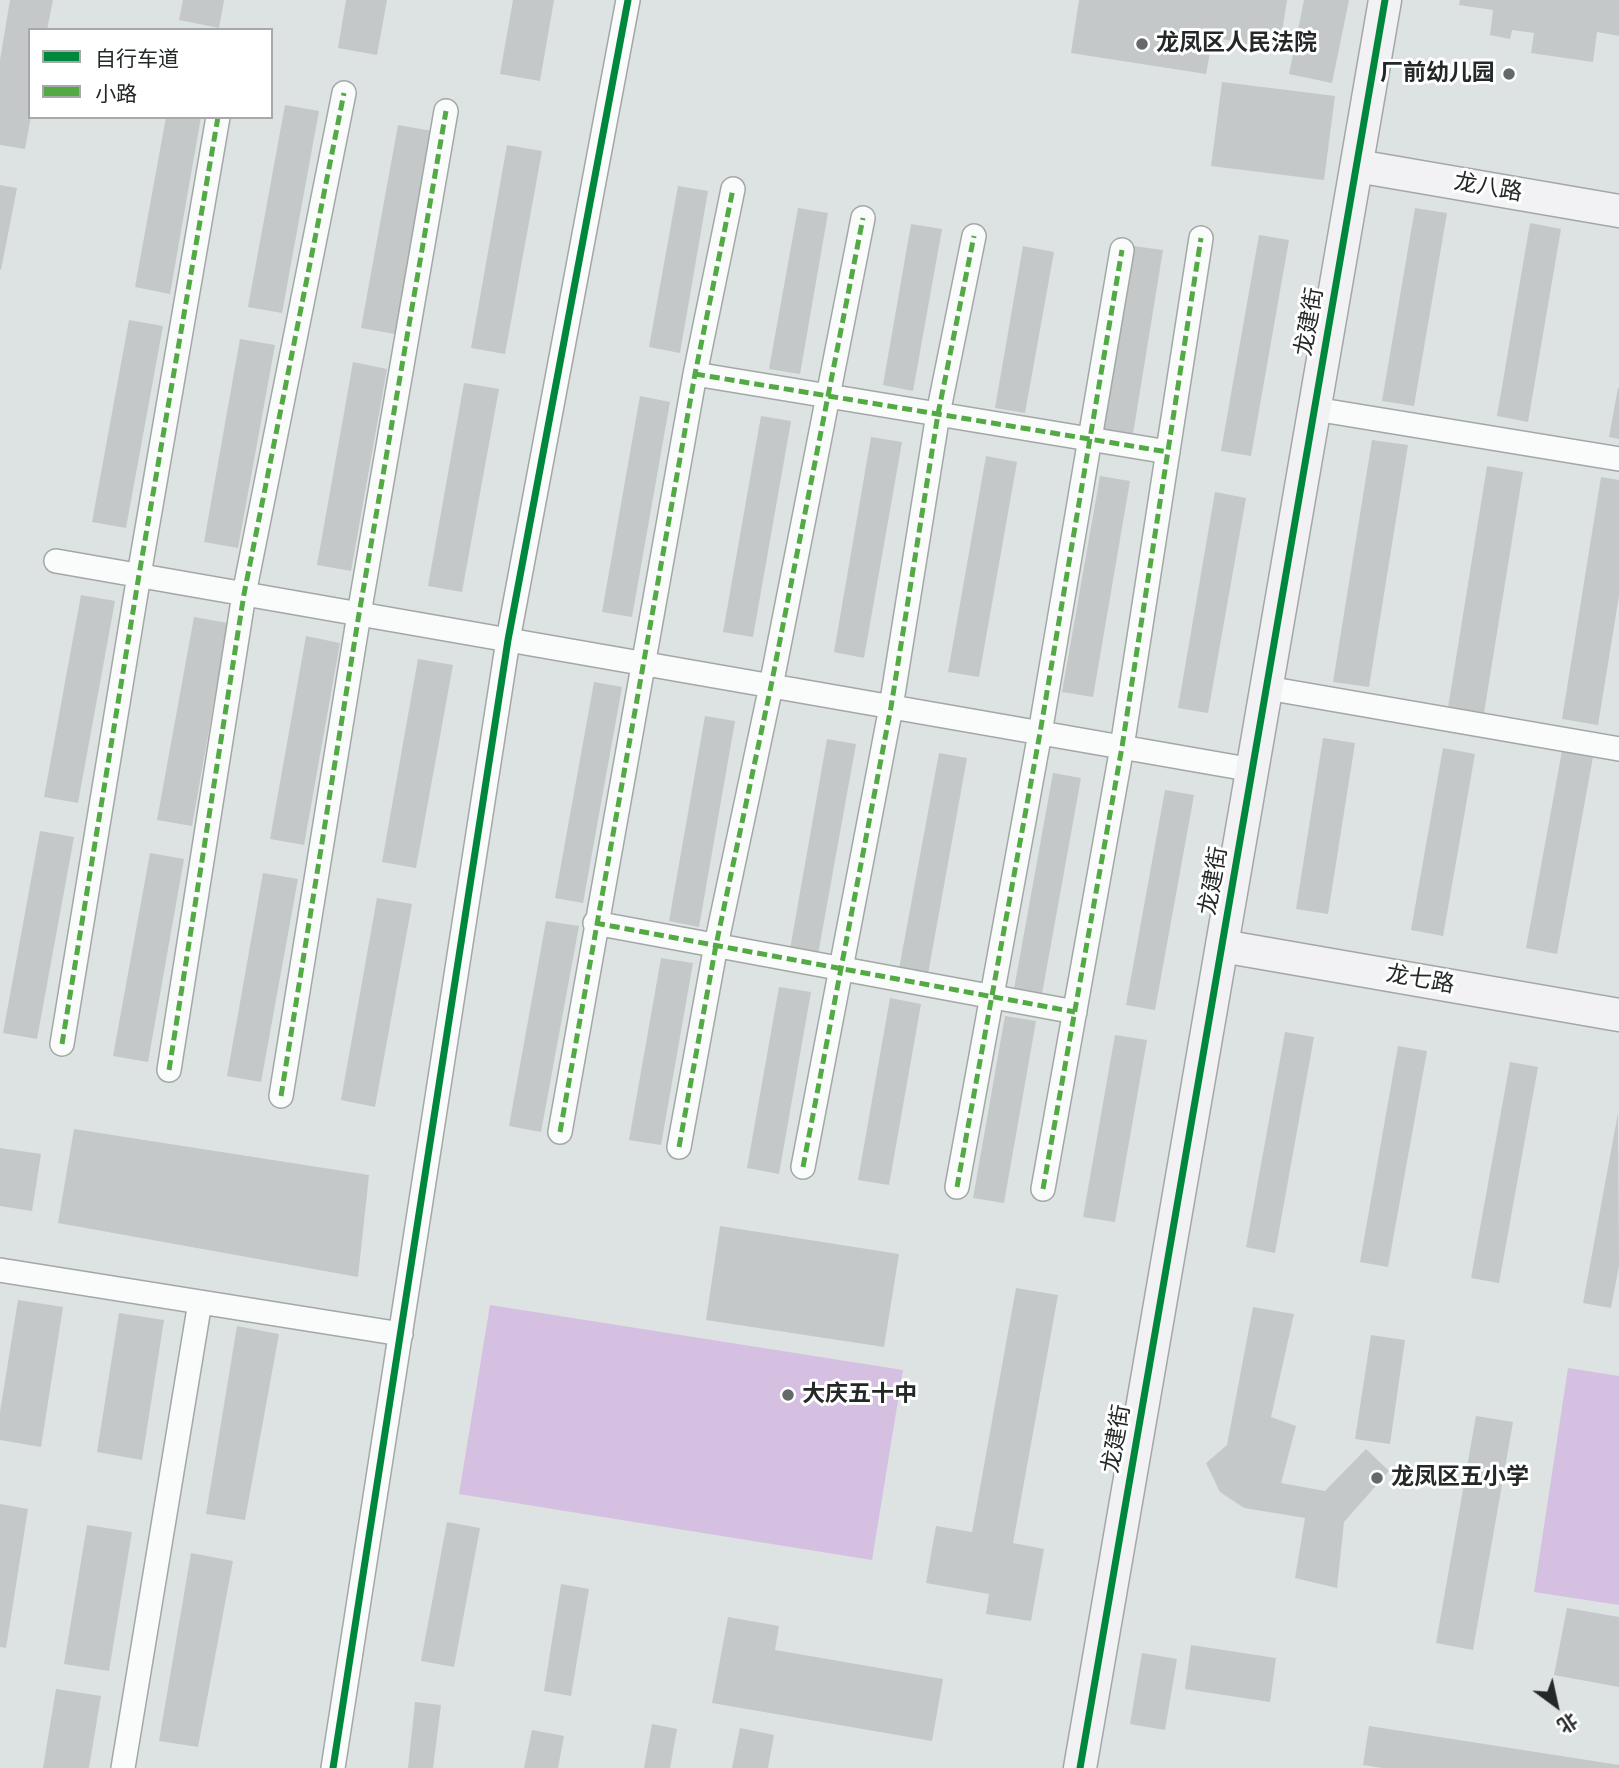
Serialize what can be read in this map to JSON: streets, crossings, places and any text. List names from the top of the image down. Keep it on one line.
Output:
{"streets":{"street":["龙八路","龙建街","龙七路"]},"crossings":[["龙八路","龙建街"],["龙建街","龙七路"]],"places":["龙凤区人民法院","厂前幼儿园","大庆五十中","龙凤区五小学"],"legend":["自行车道","小路"],"north":"bottom right"}
